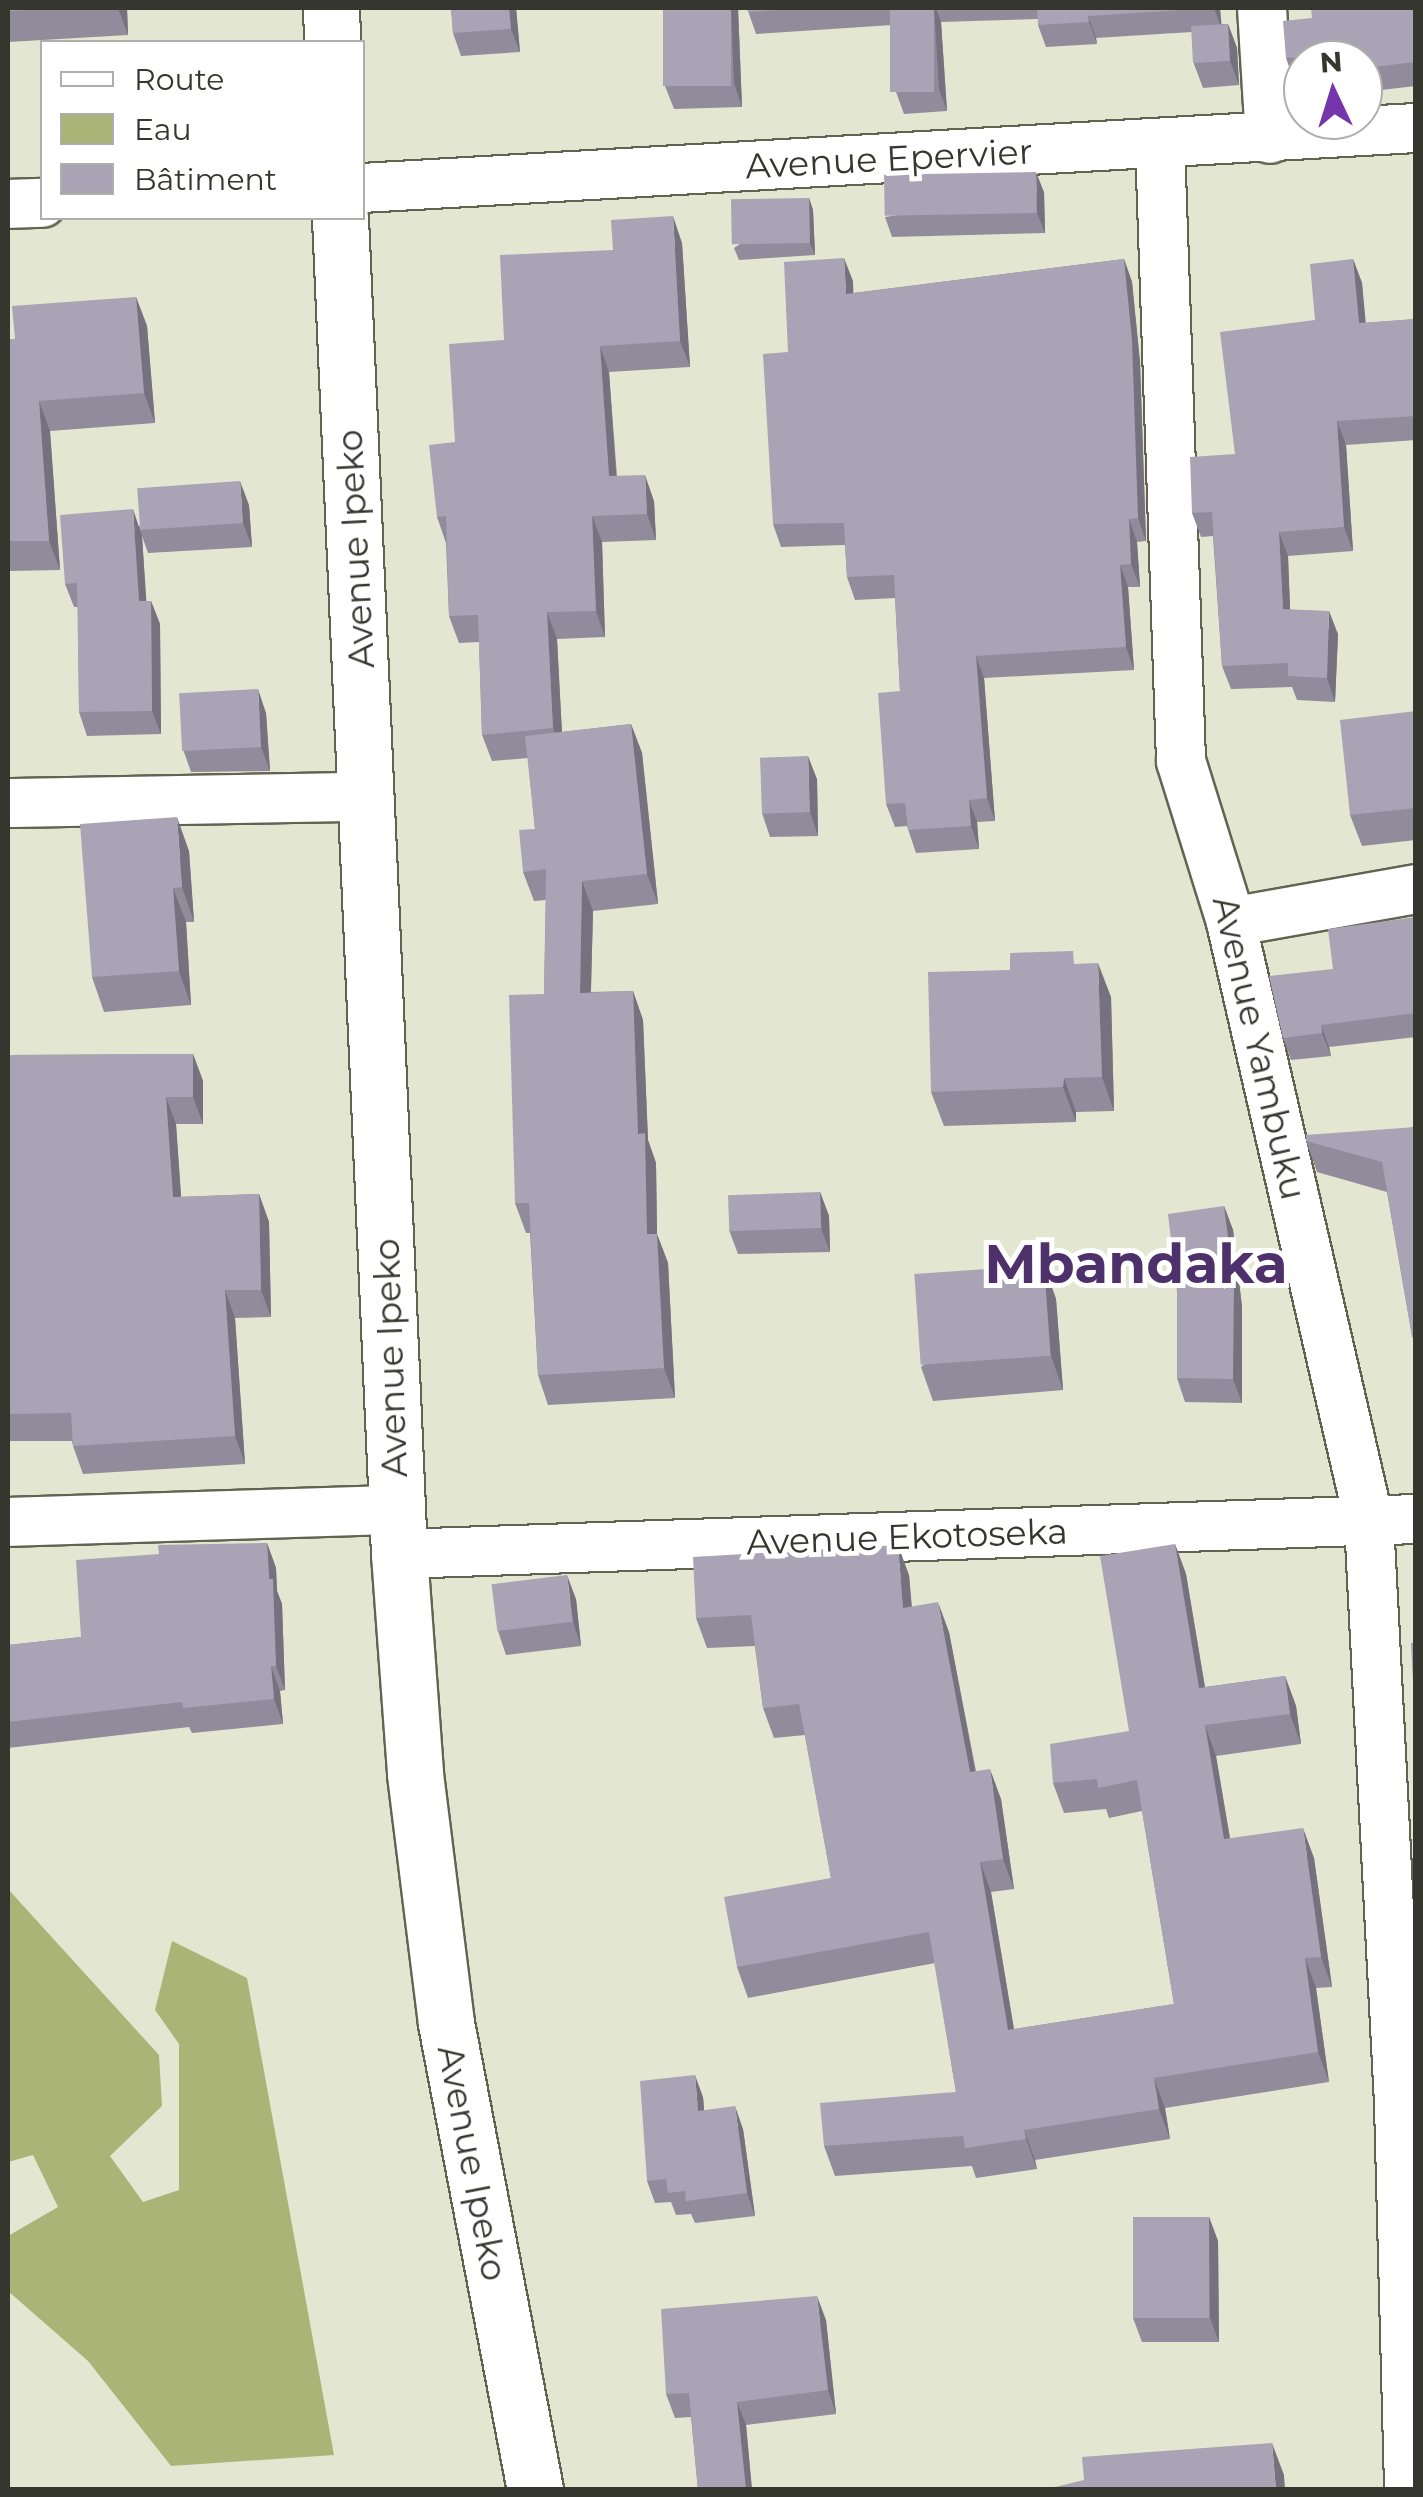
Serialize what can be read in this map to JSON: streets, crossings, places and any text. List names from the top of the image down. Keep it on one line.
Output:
{"streets":{"street":["Avenue Epervier","Avenue Ipeko","Avenue Yambuku","Avenue Ekotoseka"]},"crossings":[["Avenue Epervier","Avenue Yambuku"],["Avenue Ipeko","Avenue Ekotoseka"],["Avenue Yambuku","Avenue Ekotoseka"]],"districts":["Mbandaka"],"legend":["Route","Eau","Bâtiment"],"north":"top"}
